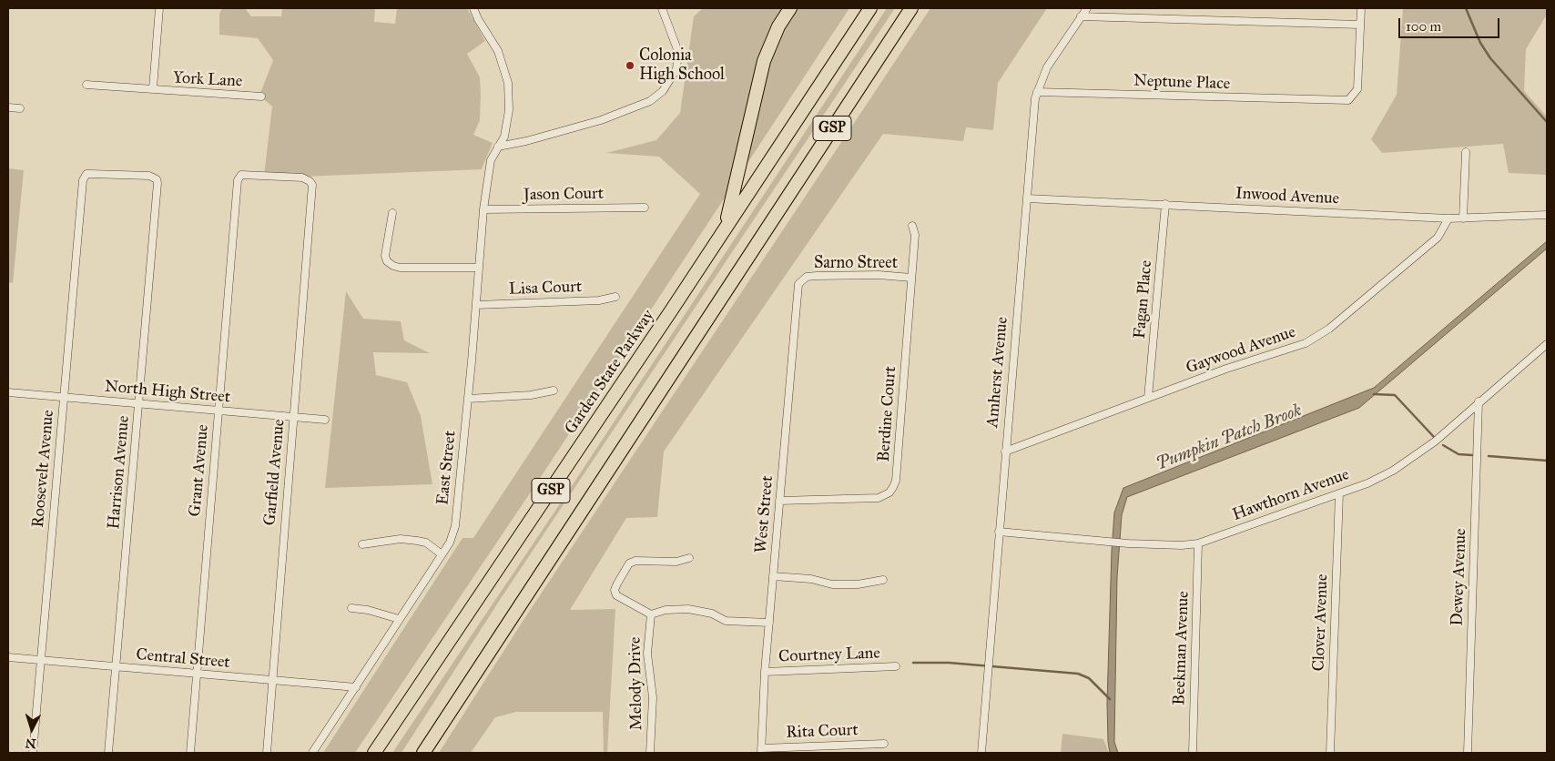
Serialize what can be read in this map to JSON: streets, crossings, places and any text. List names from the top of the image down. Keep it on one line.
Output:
{"streets":{"highway":["GSP","Garden State Parkway"],"street":["York Lane","Neptune Place","Jason Court","Inwood Avenue","Sarno Street","Lisa Court","Fagan Place","Gaywood Avenue","Amherst Avenue","North High Street","Berdine Court","East Street","Roosevelt Avenue","Grant Avenue","Harrison Avenue","Garfield Avenue","Hawthorn Avenue","West Street","Dewey Avenue","Clover Avenue","Beekman Avenue","Courtney Lane","Central Street","Melody Drive","Rita Court"]},"crossings":[["Neptune Place","Amherst Avenue"],["Jason Court","East Street"],["Inwood Avenue","Fagan Place"],["Inwood Avenue","Gaywood Avenue"],["Inwood Avenue","Amherst Avenue"],["Sarno Street","Berdine Court"],["Sarno Street","West Street"],["Lisa Court","East Street"],["Fagan Place","Gaywood Avenue"],["Gaywood Avenue","Amherst Avenue"],["Amherst Avenue","Hawthorn Avenue"],["North High Street","Roosevelt Avenue"],["North High Street","Grant Avenue"],["North High Street","Harrison Avenue"],["North High Street","Garfield Avenue"],["Berdine Court","West Street"],["East Street","Central Street"],["Roosevelt Avenue","Harrison Avenue"],["Roosevelt Avenue","Central Street"],["Grant Avenue","Garfield Avenue"],["Grant Avenue","Central Street"],["Harrison Avenue","Central Street"],["Garfield Avenue","Central Street"],["Hawthorn Avenue","Dewey Avenue"],["Hawthorn Avenue","Clover Avenue"],["Hawthorn Avenue","Beekman Avenue"],["West Street","Courtney Lane"],["West Street","Rita Court"]],"water":["Pumpkin Patch Brook"],"places":["Colonia High School"],"scale_bar":"100 m","north":"bottom"}
